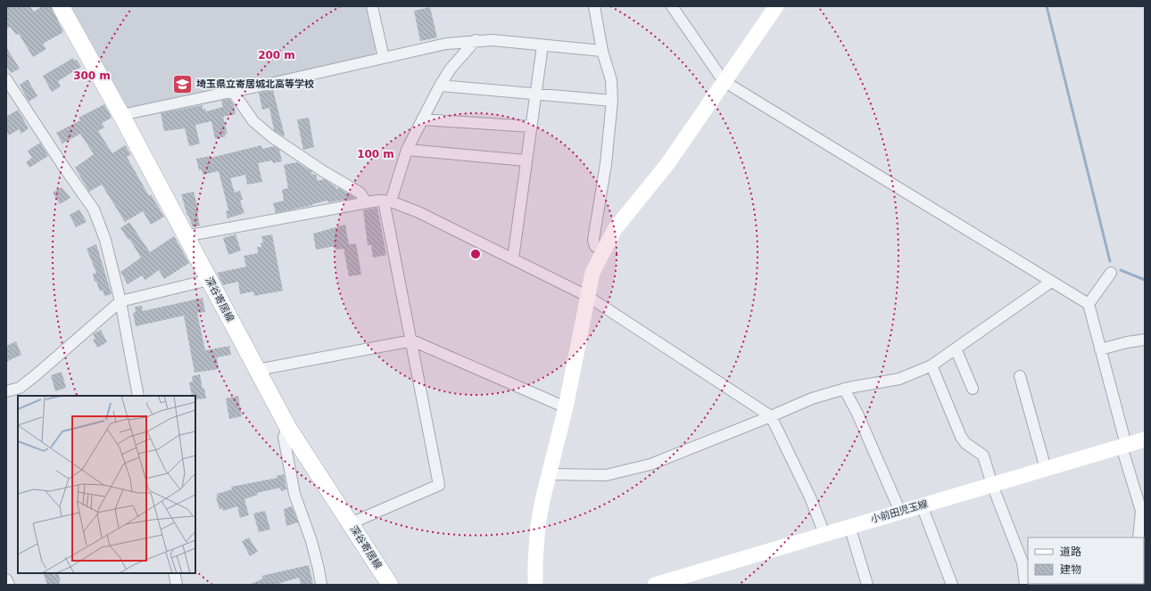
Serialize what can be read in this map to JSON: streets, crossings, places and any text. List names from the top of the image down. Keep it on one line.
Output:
{"streets":{"main road":["深谷寄居線"],"street":["小前田児玉線"]},"places":{"school or university":["埼玉県立寄居城北高等学校"]},"legend":["道路","建物"],"rings":["200 m","300 m","100 m"]}
